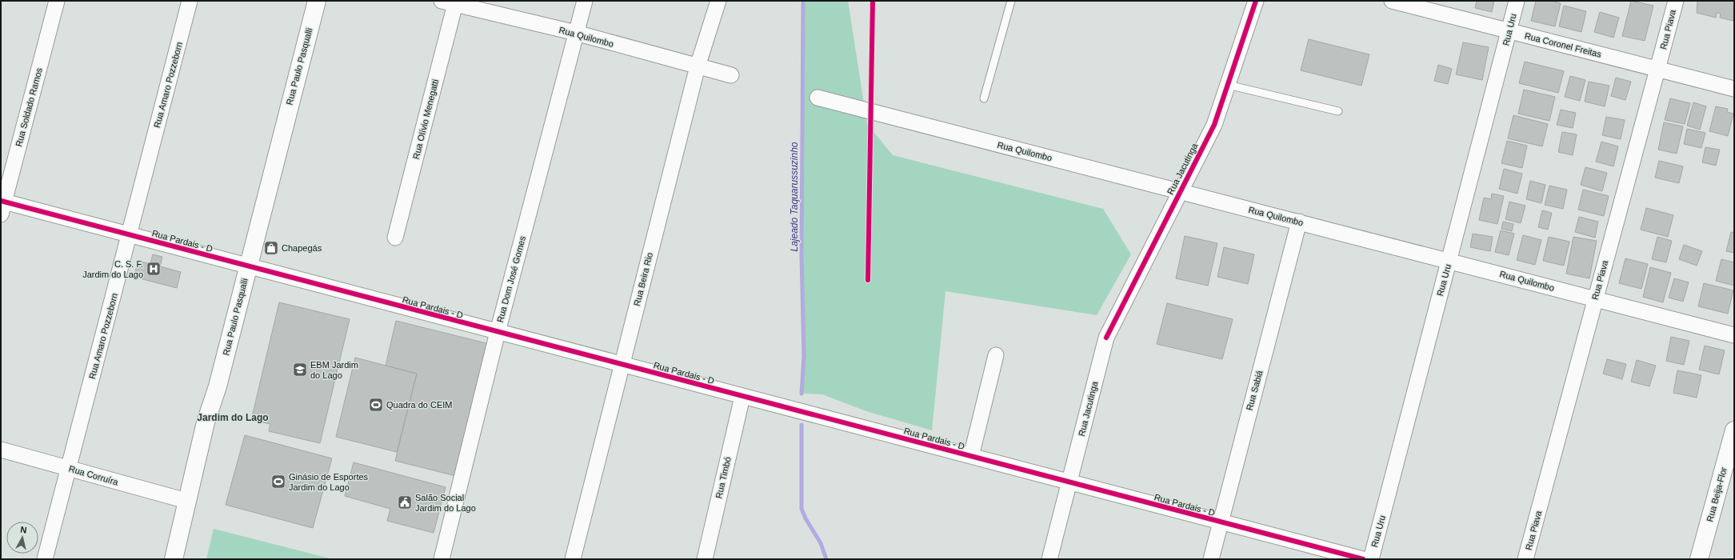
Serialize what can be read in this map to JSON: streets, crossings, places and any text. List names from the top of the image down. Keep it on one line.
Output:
{"streets":{"street":["Rua Uru","Rua Piava","Rua Quilombo","Rua Coronel Freitas","Rua Paulo Pasqualli","Rua Amaro Pozzeborn","Rua Soldado Ramos","Rua Olívio Menegatti","Rua Jacutinga","Rua Pardais - D","Rua Dom José Gomes","Rua Beira Rio","Rua Sabiá","Rua Corruíra","Rua Timbó","Rua Beija-Flor"]},"crossings":[["Rua Uru","Rua Quilombo"],["Rua Uru","Rua Coronel Freitas"],["Rua Piava","Rua Quilombo"],["Rua Piava","Rua Coronel Freitas"],["Rua Quilombo","Rua Olívio Menegatti"],["Rua Quilombo","Rua Jacutinga"],["Rua Quilombo","Rua Dom José Gomes"],["Rua Quilombo","Rua Beira Rio"],["Rua Quilombo","Rua Sabiá"],["Rua Paulo Pasqualli","Rua Pardais - D"],["Rua Paulo Pasqualli","Rua Corruíra"],["Rua Amaro Pozzeborn","Rua Pardais - D"],["Rua Amaro Pozzeborn","Rua Corruíra"],["Rua Soldado Ramos","Rua Pardais - D"],["Rua Jacutinga","Rua Pardais - D"],["Rua Pardais - D","Rua Dom José Gomes"],["Rua Pardais - D","Rua Beira Rio"],["Rua Pardais - D","Rua Sabiá"],["Rua Pardais - D","Rua Timbó"]],"districts":["Jardim do Lago"],"water":["Lajeado Taquarussuzinho"],"places":{"shop":["Chapegás"],"hospital":["C. S. F. Jardim do Lago"],"school or university":["EBM Jardim do Lago"],"sports":["Quadra do CEIM","Ginásio de Esportes Jardim do Lago"],"public building":["Salão Social Jardim do Lago"]},"north":"top"}
